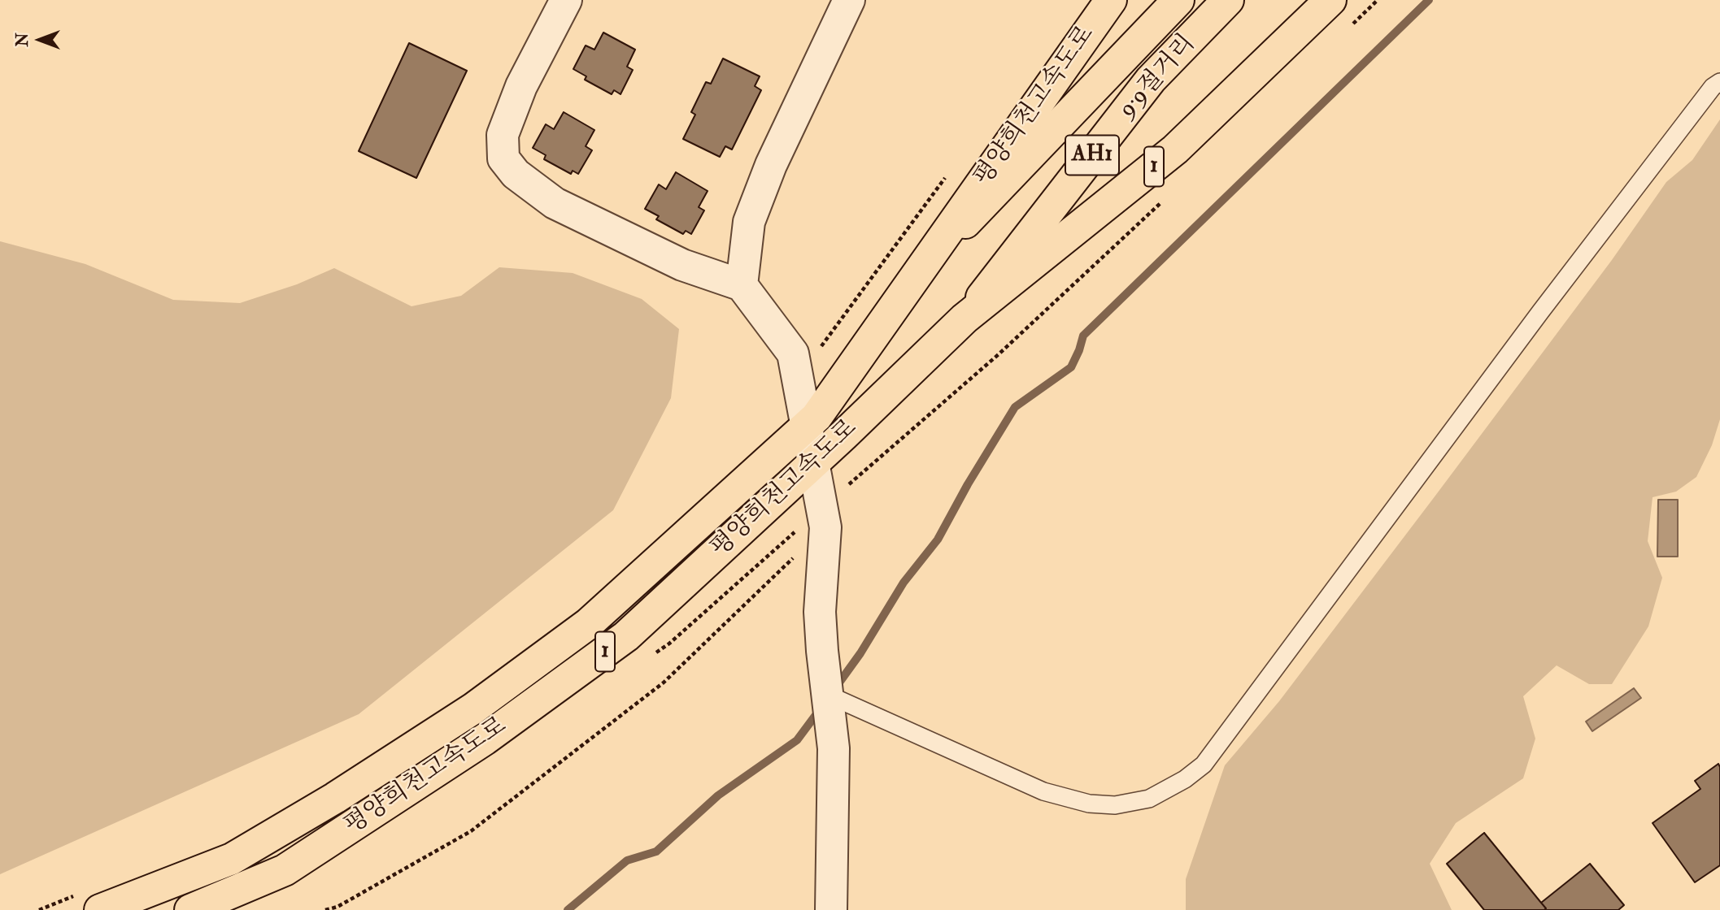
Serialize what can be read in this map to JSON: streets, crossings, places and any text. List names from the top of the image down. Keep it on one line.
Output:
{"streets":{"highway":["9·9절거리","평양희천고속도로","AH1","1"]},"crossings":[["9·9절거리","평양희천고속도로"]],"north":"left"}
